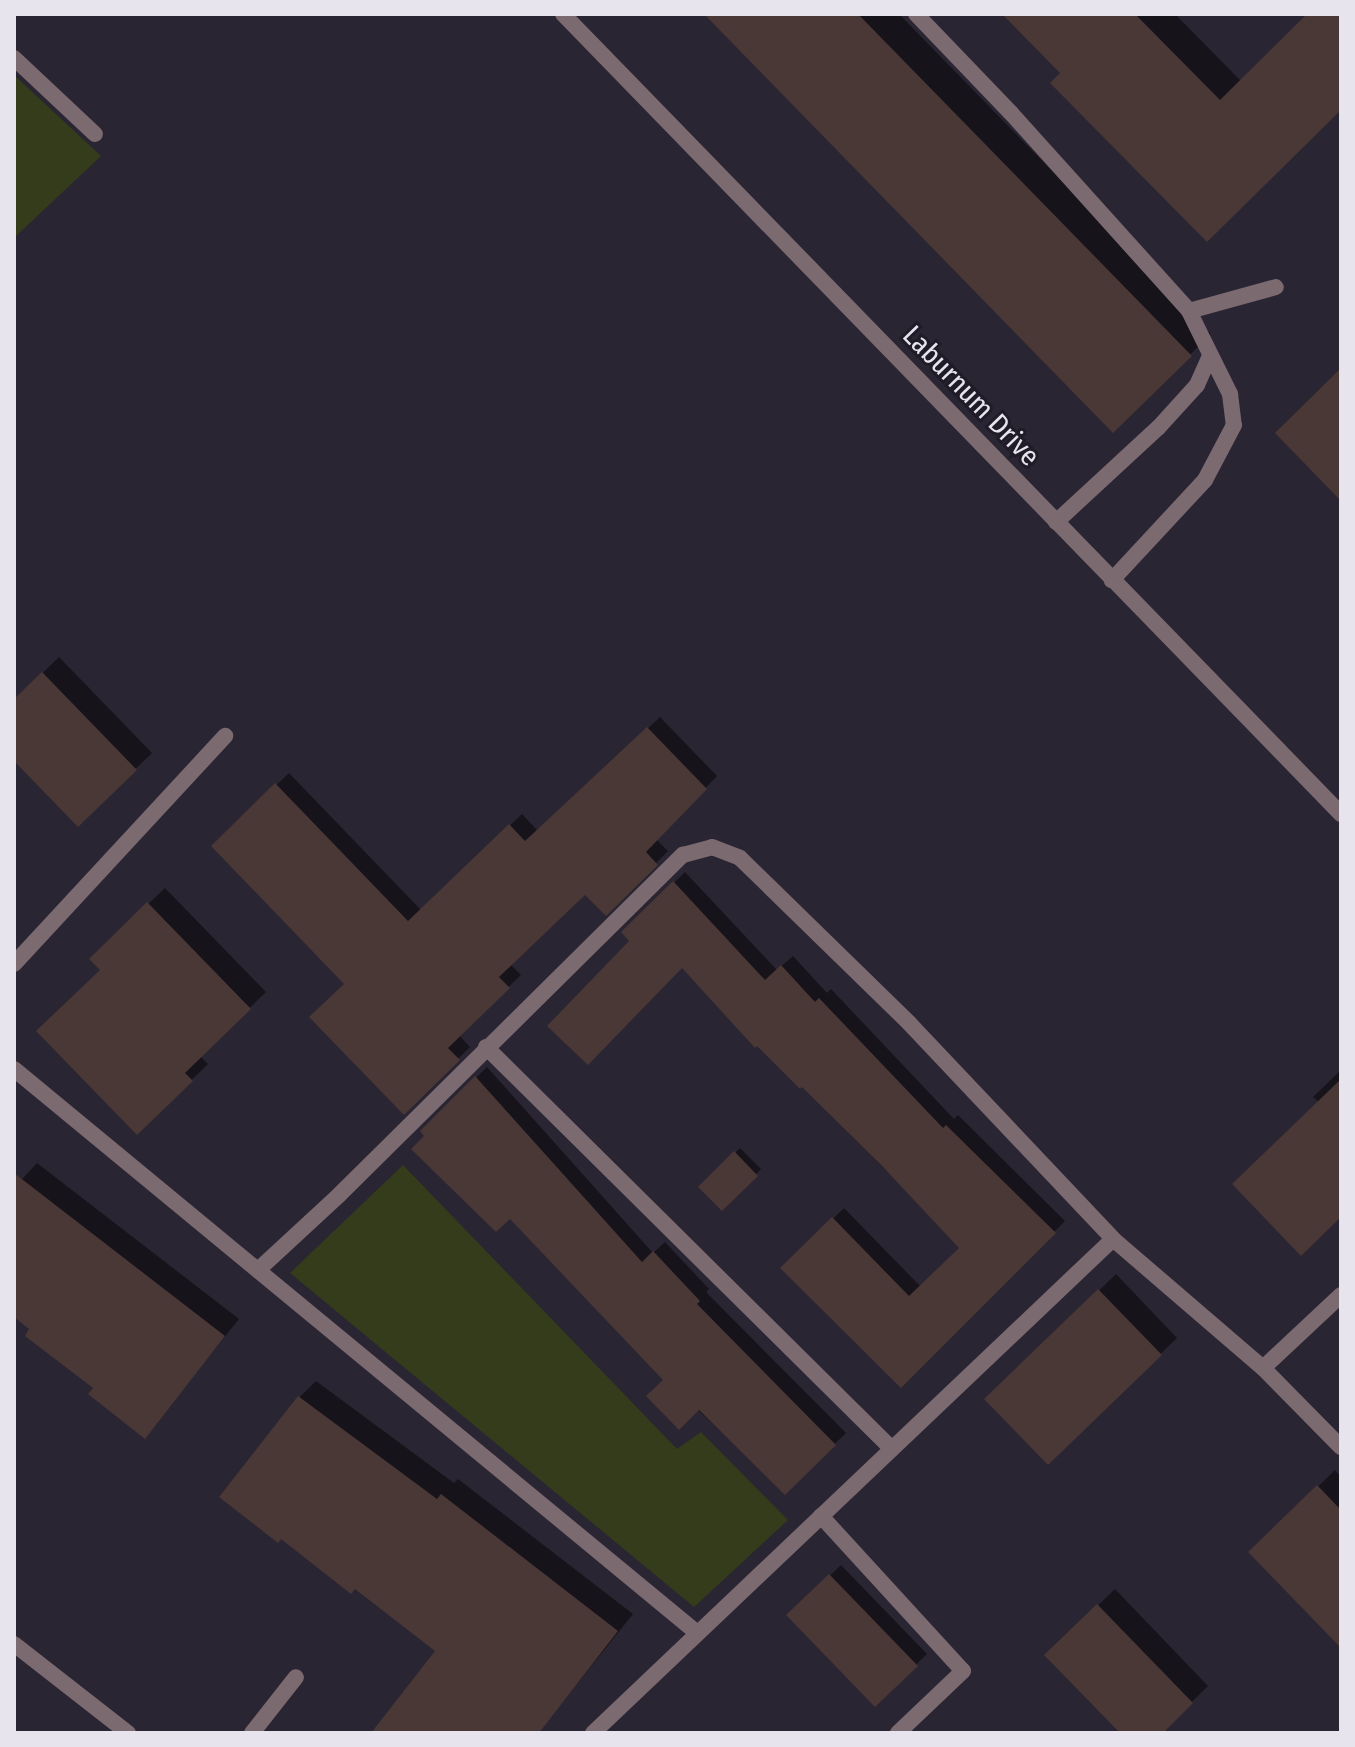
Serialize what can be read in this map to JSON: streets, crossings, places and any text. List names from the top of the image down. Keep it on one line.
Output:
{"streets":{"street":["Laburnum Drive"]}}
